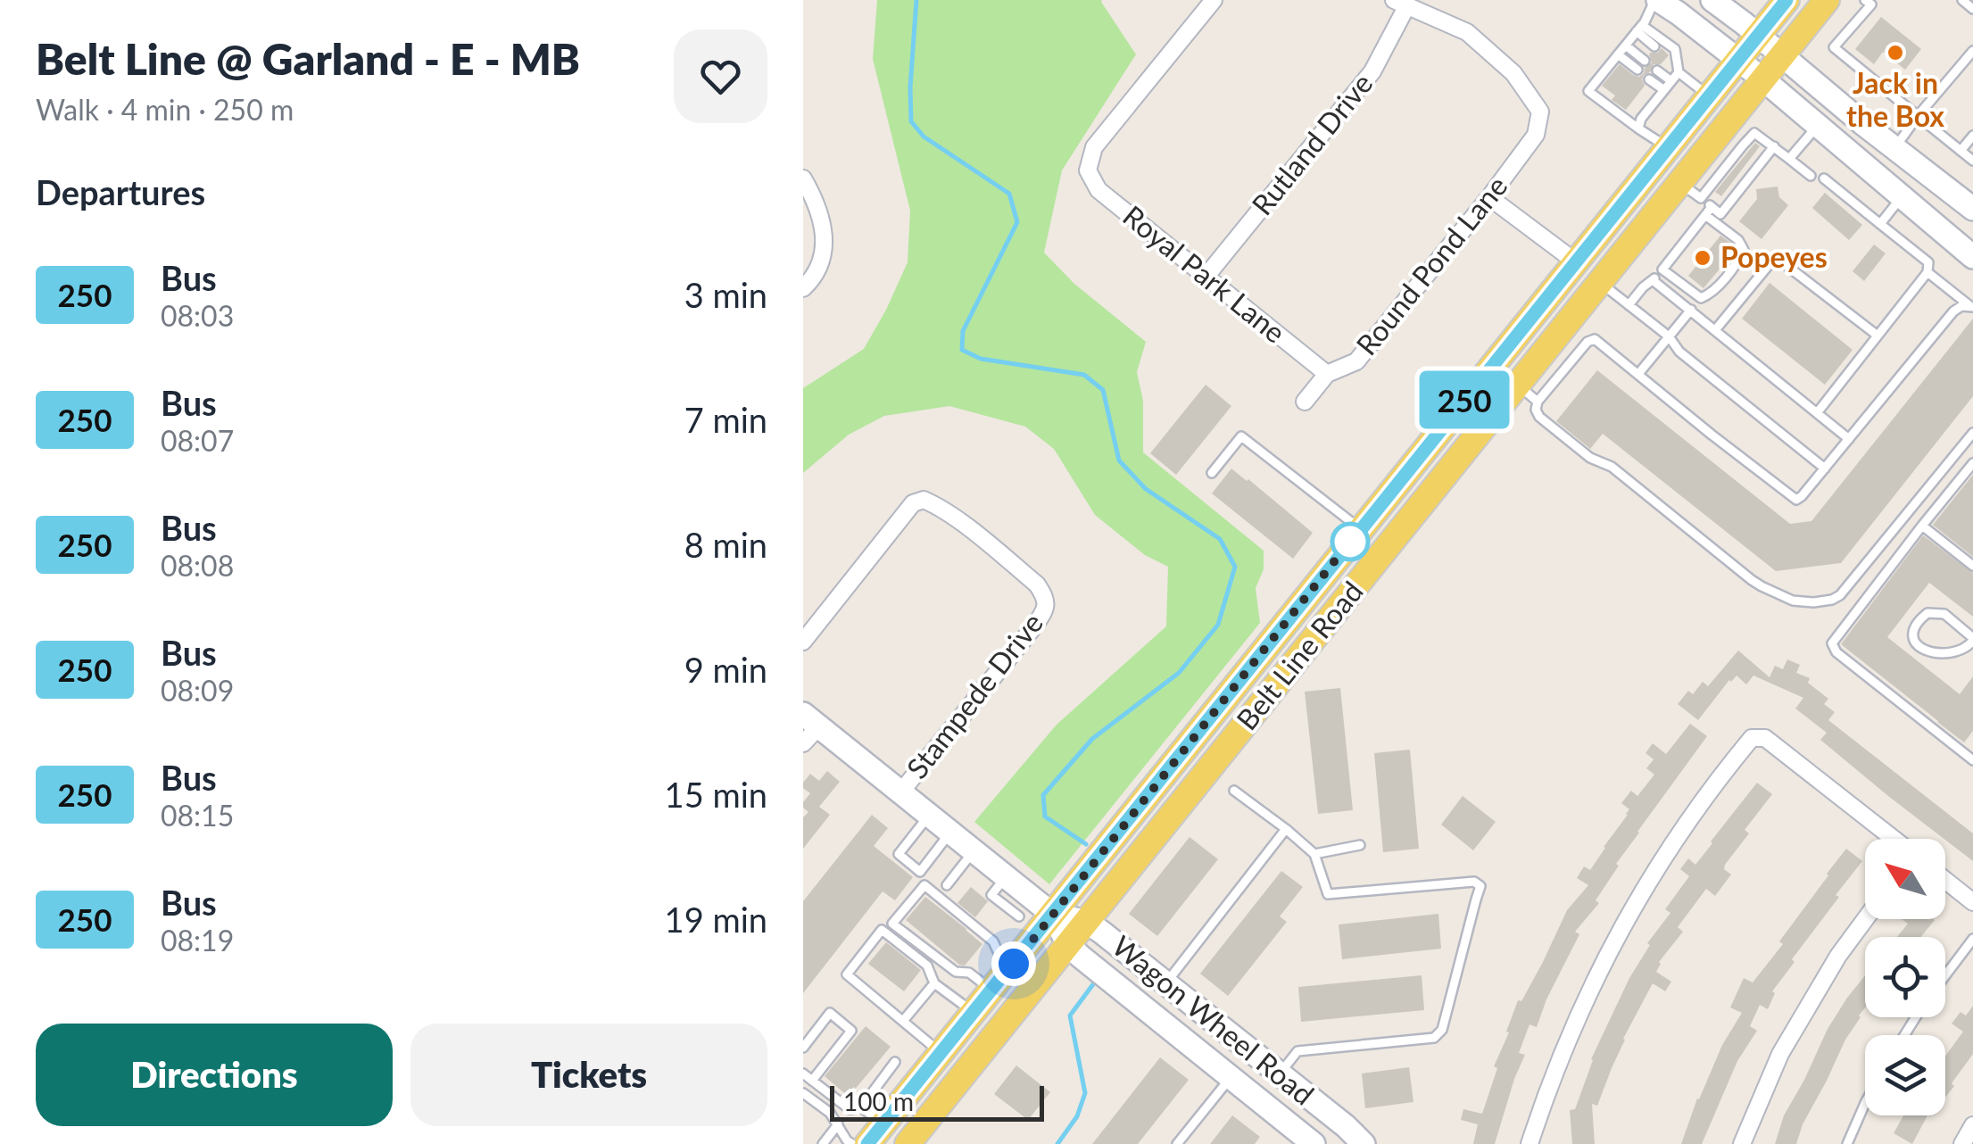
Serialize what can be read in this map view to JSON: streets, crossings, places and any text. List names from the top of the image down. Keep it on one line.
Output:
{"streets":{"main road":["Belt Line Road"],"street":["Rutland Drive","Round Pond Lane","Royal Park Lane","Stampede Drive","Wagon Wheel Road"]},"crossings":[["Rutland Drive","Round Pond Lane"],["Rutland Drive","Royal Park Lane"],["Round Pond Lane","Royal Park Lane"],["Belt Line Road","Wagon Wheel Road"],["Stampede Drive","Wagon Wheel Road"]],"places":["Jack in the Box","Popeyes"],"lines":["bus line 250"],"scale_bar":"100 m","north":"top left","page":{"heading":[["Belt Line @ Garland - E - MB","Walk · 4 min · 250 m"],"Departures"],"on_map":"250","list":[{"mark":"250","name":"Bus","note":"08:03","value":"3 min"},{"mark":"250","name":"Bus","note":"08:07","value":"7 min"},{"mark":"250","name":"Bus","note":"08:08","value":"8 min"},{"mark":"250","name":"Bus","note":"08:09","value":"9 min"},{"mark":"250","name":"Bus","note":"08:15","value":"15 min"},{"mark":"250","name":"Bus","note":"08:19","value":"19 min"}],"buttons":["Directions","Tickets"],"scale":"100 m"}}
